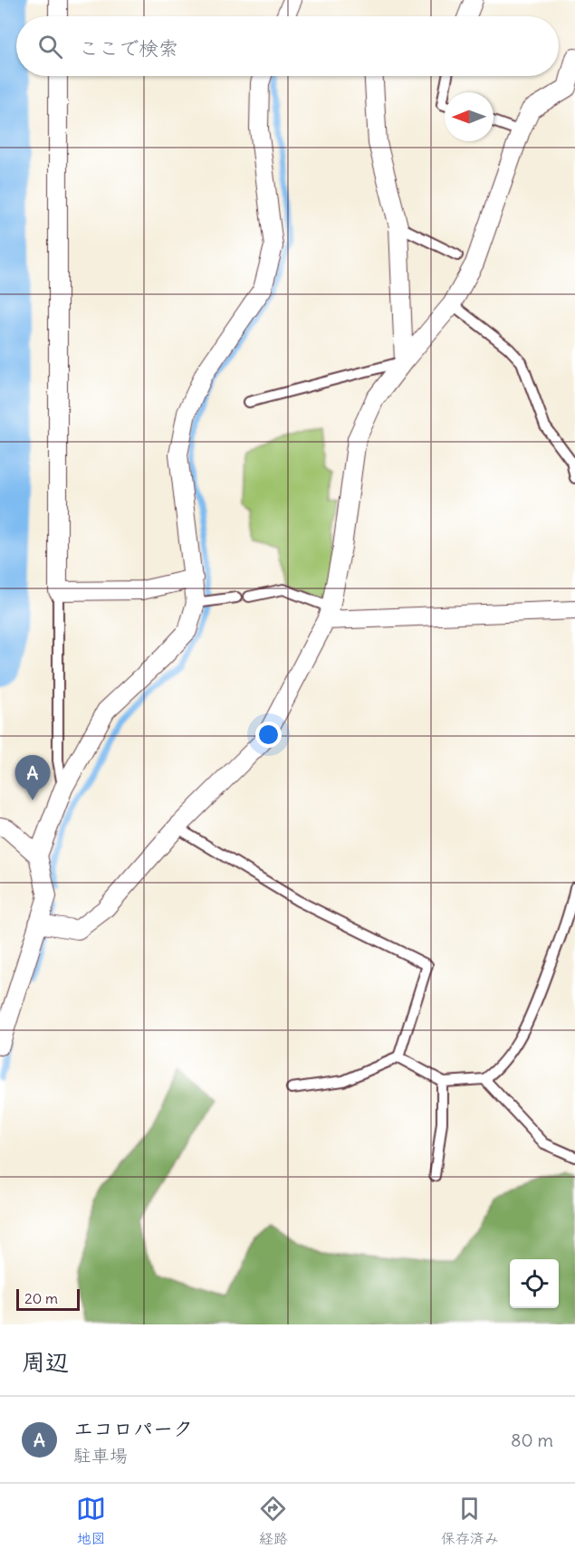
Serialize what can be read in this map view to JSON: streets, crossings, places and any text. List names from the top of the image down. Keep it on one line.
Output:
{"scale_bar":"20 m","north":"left","page":{"search":"ここで検索","pins":"A","scale":"20 m","heading":"周辺","list":[{"mark":"A","name":"エコロパーク","note":"駐車場","value":"80 m"}],"nav":["地図","経路","保存済み"]}}
